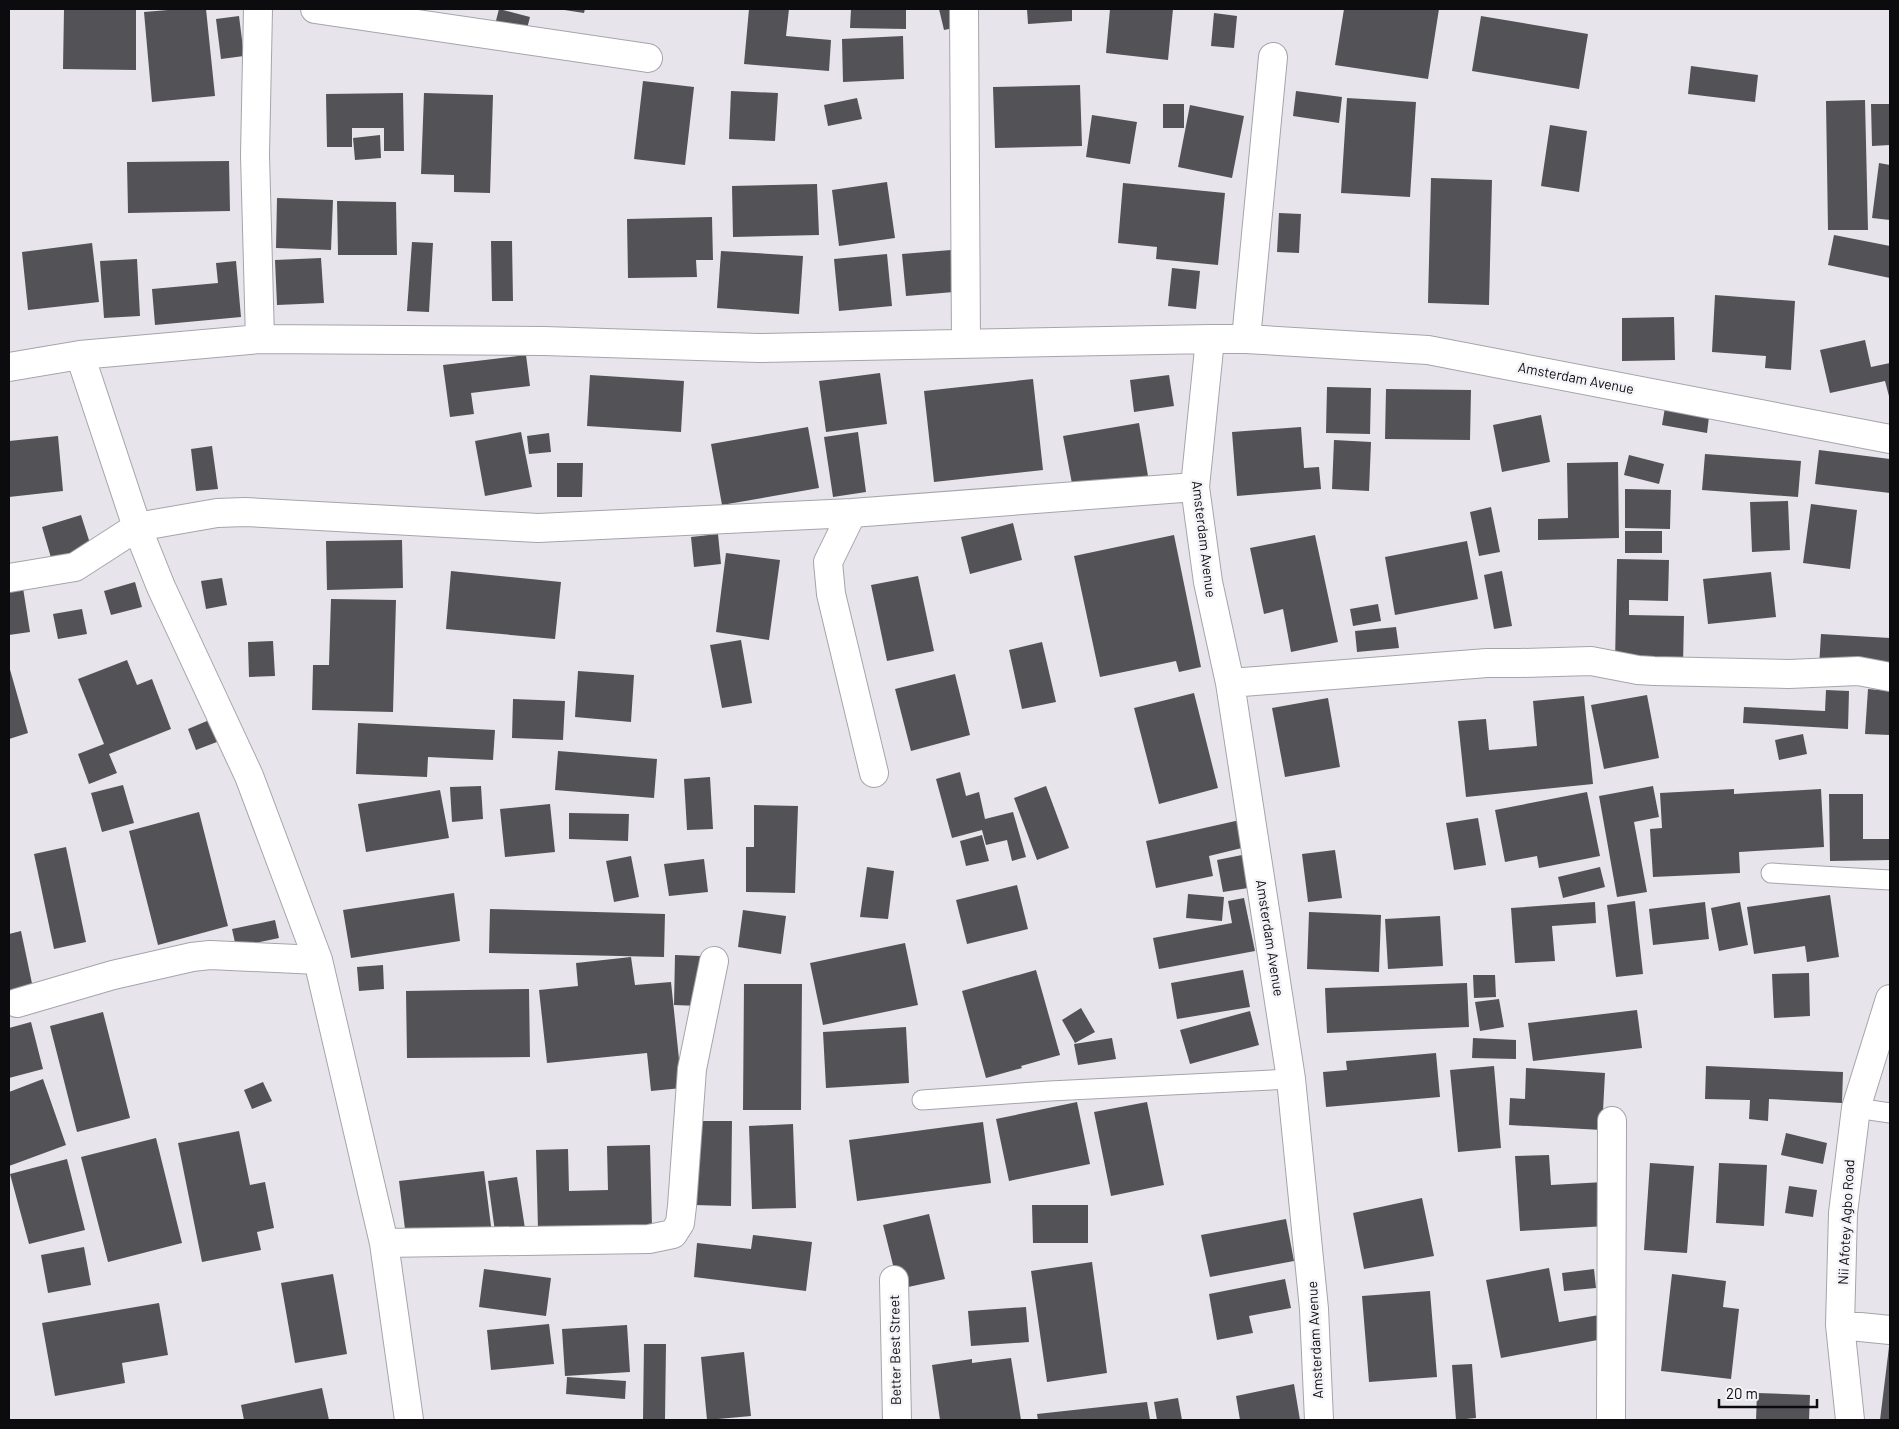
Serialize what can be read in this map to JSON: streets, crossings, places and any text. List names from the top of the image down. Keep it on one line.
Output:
{"streets":{"street":["Amsterdam Avenue","Nii Afotey Agbo Road","Better Best Street"]},"scale_bar":"20 m"}
